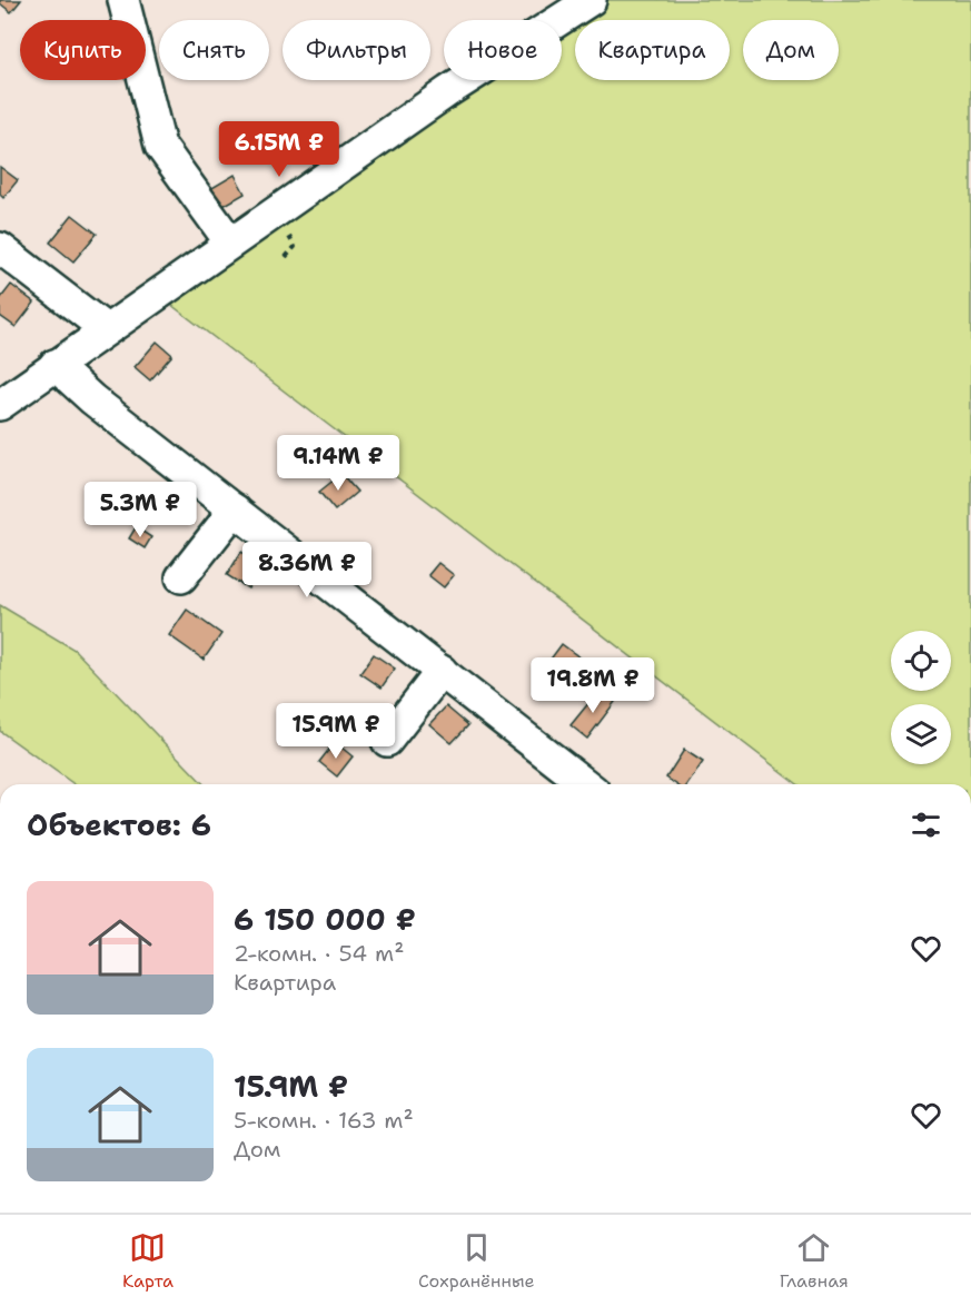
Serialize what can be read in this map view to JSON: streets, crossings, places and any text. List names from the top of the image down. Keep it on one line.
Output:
{"page":{"chip":["Купить","Снять","Фильтры","Новое","Квартира","Дом"],"price":["6.15M ₽","9.14M ₽","5.3M ₽","8.36M ₽","19.8M ₽","15.9M ₽"],"heading":"Объектов: 6","list":[{"name":"6 150 000 ₽","note":"2-комн. · 54 m² · Квартира"},{"name":"15.9M ₽","note":"5-комн. · 163 m² · Дом"}],"tabs":["Карта","Сохранённые","Главная"]}}
